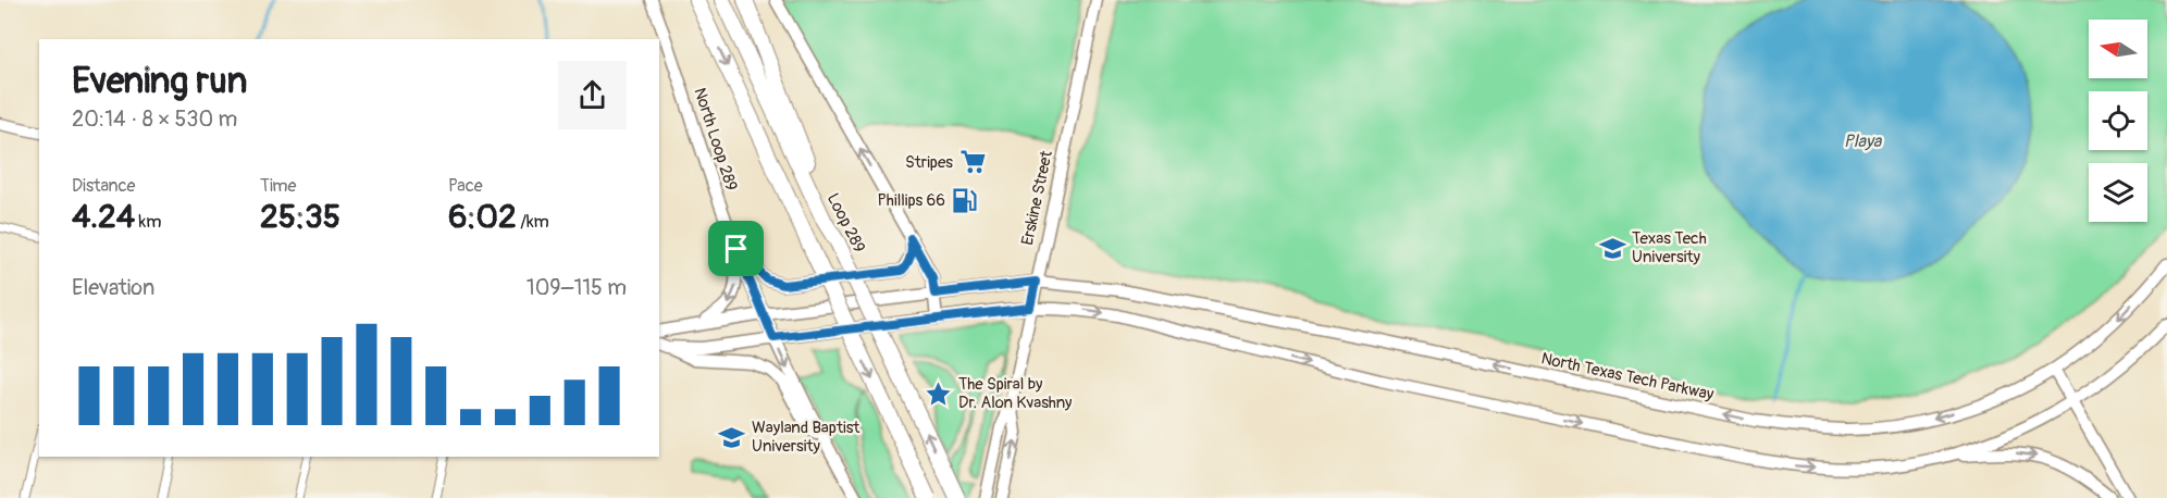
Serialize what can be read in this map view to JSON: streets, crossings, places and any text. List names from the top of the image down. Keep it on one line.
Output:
{"streets":{"highway":["Loop 289"],"main road":["North Loop 289","Erskine Street","North Texas Tech Parkway"]},"crossings":[["North Loop 289","North Texas Tech Parkway"],["Erskine Street","North Texas Tech Parkway"]],"water":["Playa"],"places":{"supermarket":["Stripes"],"fuel station":["Phillips 66"],"school or university":["Texas Tech University","Wayland Baptist University"],"place":["The Spiral by Dr. Alon Kvashny"]},"north":"left","page":{"heading":["Evening run","20:14 · 8 × 530 m"],"stats":[["Distance","4.24 km"],["Time","25:35"],["Pace","6:02 /km"]],"chart":["Elevation","109–115 m"]}}
